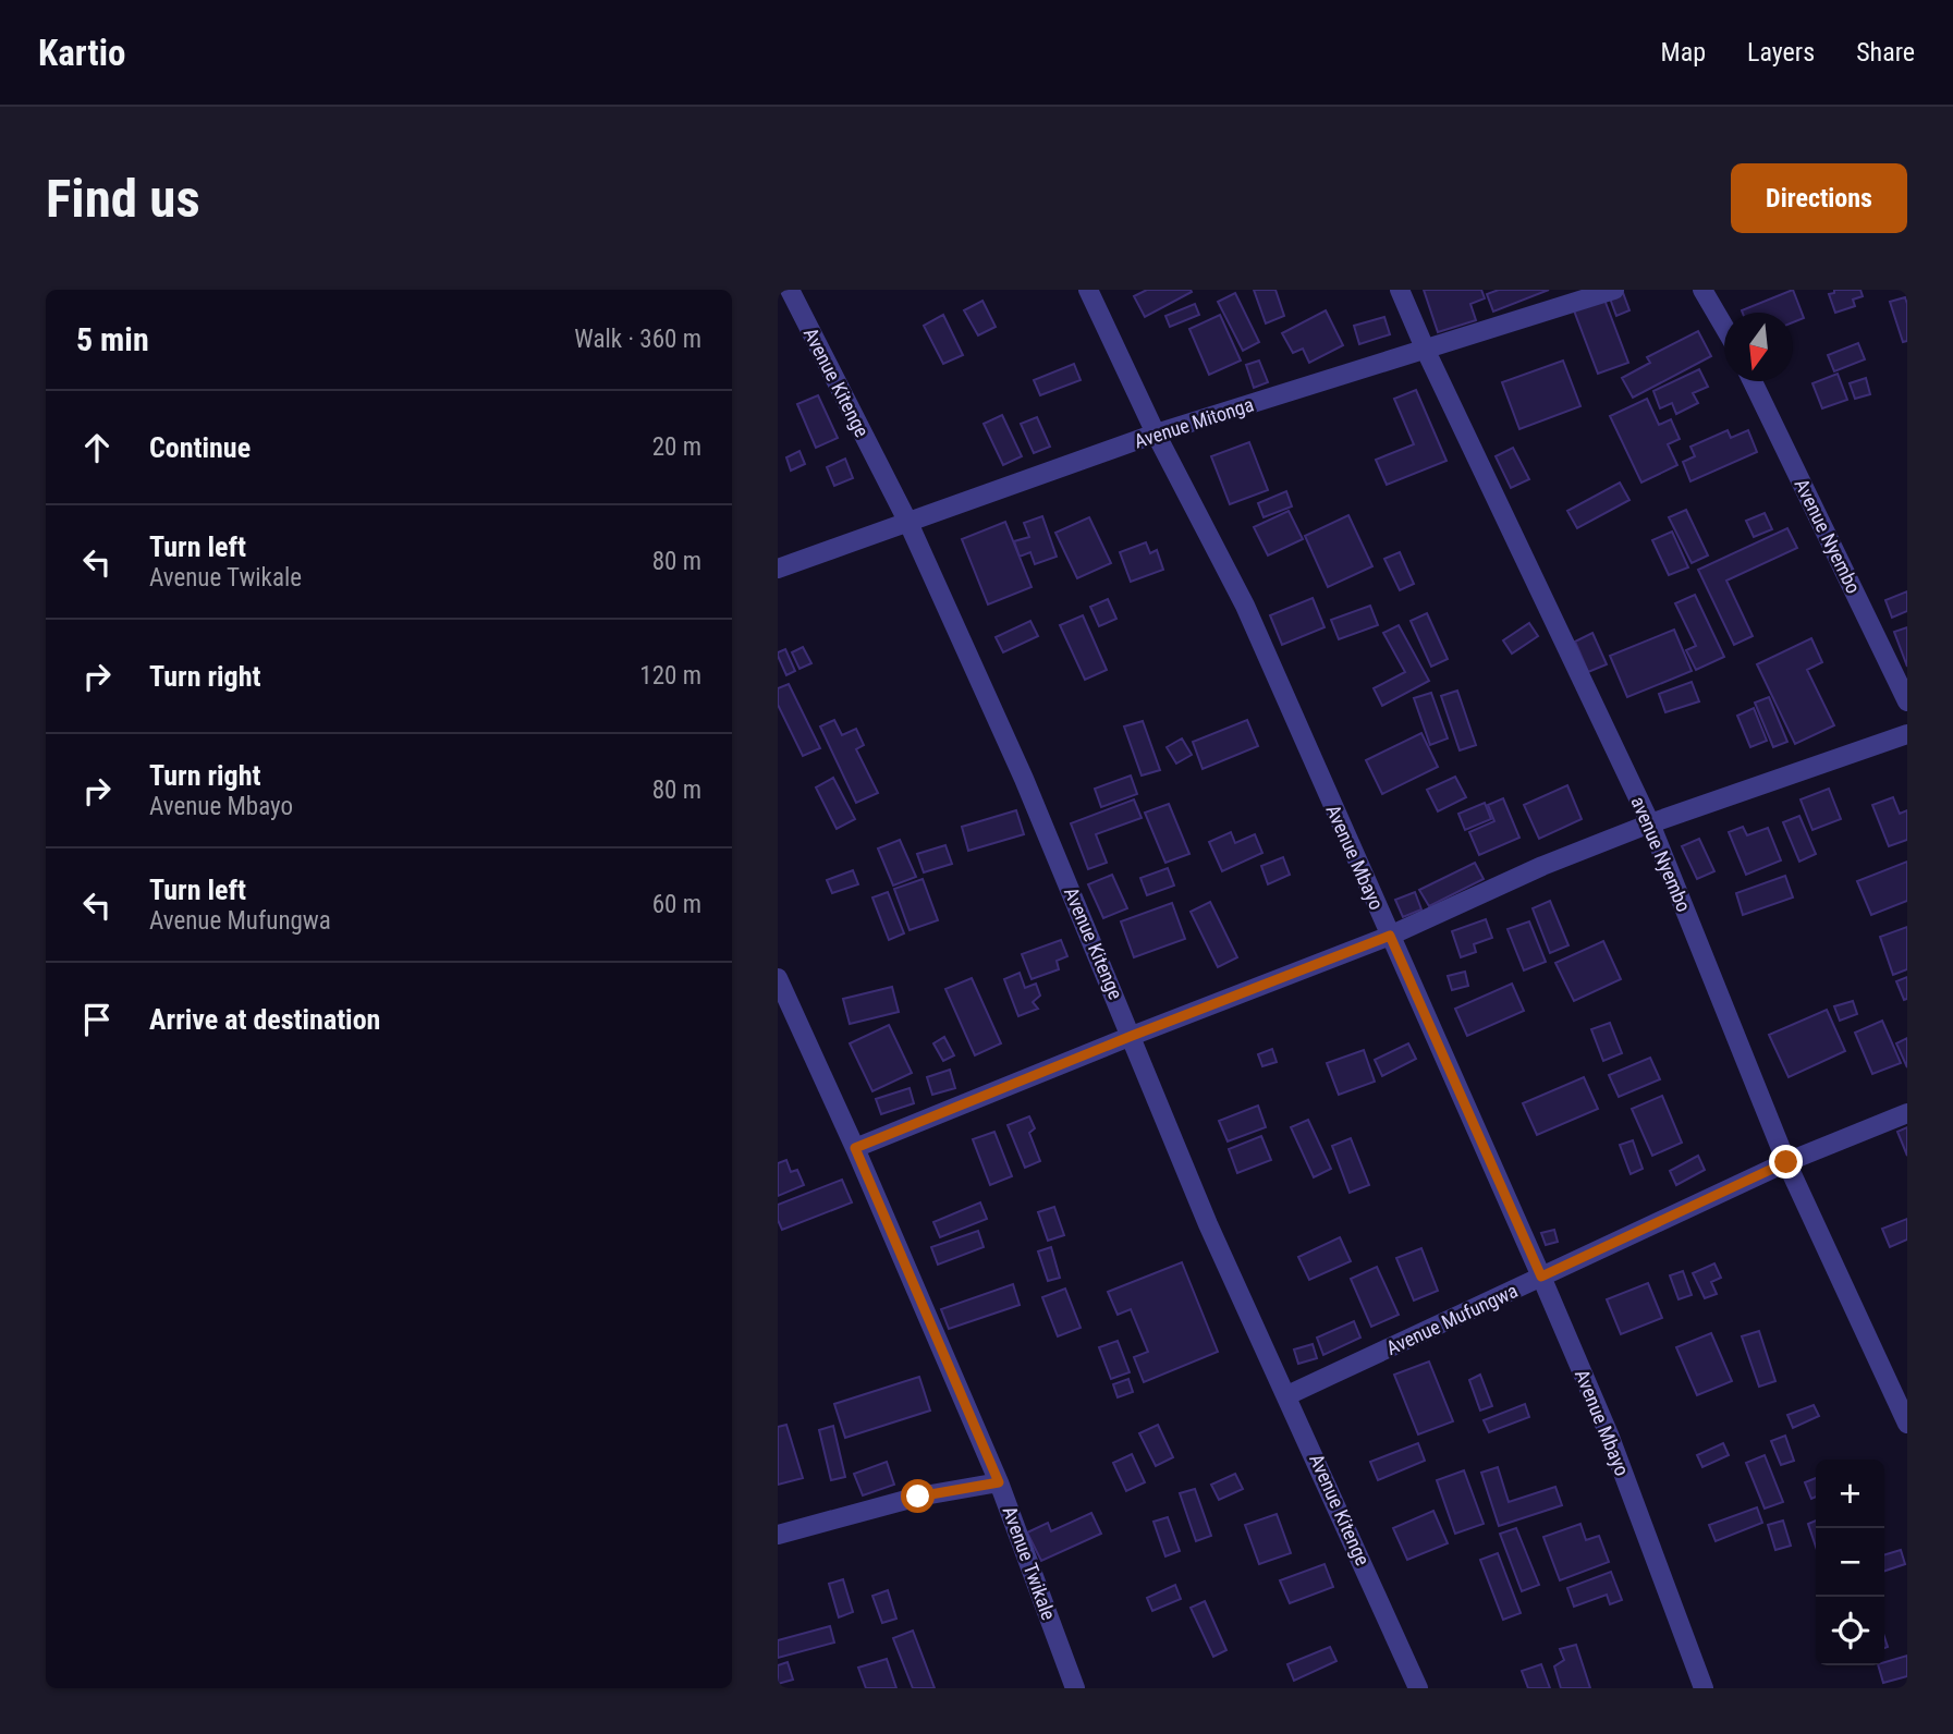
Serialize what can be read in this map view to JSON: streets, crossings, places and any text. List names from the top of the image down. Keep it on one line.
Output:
{"streets":{"street":["Avenue Kitenge","Avenue Mitonga","Avenue Nyembo","avenue Nyembo","Avenue Mbayo","Avenue Mufungwa","Avenue Twikale"]},"crossings":[["Avenue Kitenge","Avenue Mitonga"],["Avenue Kitenge","Avenue Mufungwa"],["Avenue Mitonga","avenue Nyembo"],["Avenue Mitonga","Avenue Mbayo"],["avenue Nyembo","Avenue Mufungwa"],["Avenue Mbayo","Avenue Mufungwa"]],"north":"bottom","page":{"header":"Kartio","nav":["Map","Layers","Share"],"buttons":"Directions","title":"Find us","heading":["5 min","Walk · 360 m"],"list":[["Continue","20 m"],["Turn left","Avenue Twikale","80 m"],["Turn right","120 m"],["Turn right","Avenue Mbayo","80 m"],["Turn left","Avenue Mufungwa","60 m"],"Arrive at destination"],"map_buttons":["+","−"]}}
